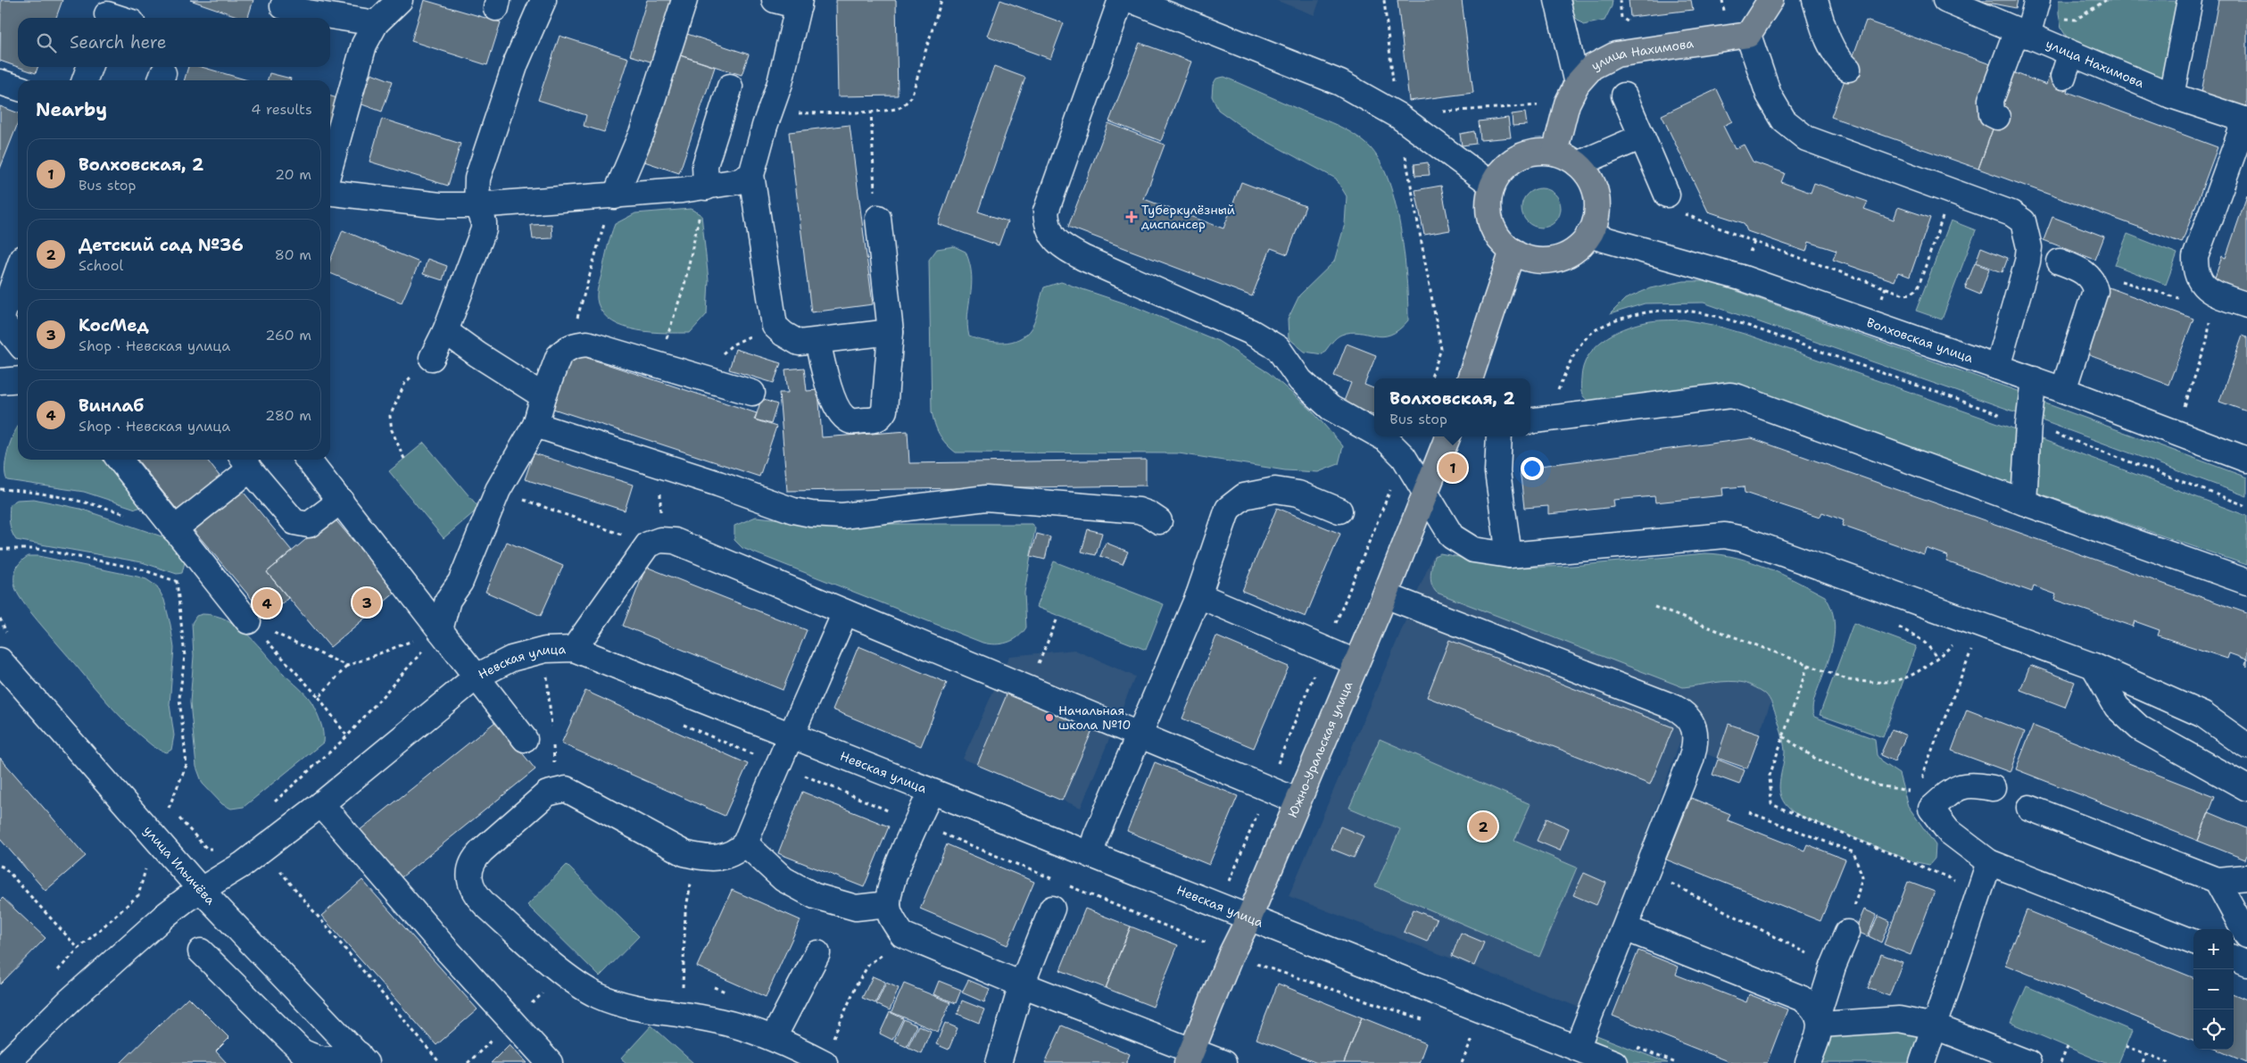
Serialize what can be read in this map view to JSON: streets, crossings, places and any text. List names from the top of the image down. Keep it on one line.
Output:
{"streets":{"main road":["улица Нахимова","Южно-Уральская улица"],"street":["Волховская улица","Невская улица","улица Ильичёва"]},"crossings":[["улица Нахимова","Волховская улица"],["Невская улица","Южно-Уральская улица"],["Невская улица","улица Ильичёва"]],"places":{"health":["Туберкулёзный диспансер"],"other":["Начальная школа №10"]},"page":{"search":"Search here","heading":["Nearby","4 results"],"list":[{"mark":"1","name":"Волховская, 2","note":"Bus stop","value":"20 m"},{"mark":"2","name":"Детский сад №36","note":"School","value":"80 m"},{"mark":"3","name":"КосМед","note":"Shop · Невская улица","value":"260 m"},{"mark":"4","name":"Винлаб","note":"Shop · Невская улица","value":"280 m"}],"popup":["Волховская, 2","Bus stop"],"pins":["1","3","4","2"],"map_buttons":["+","−"]}}
